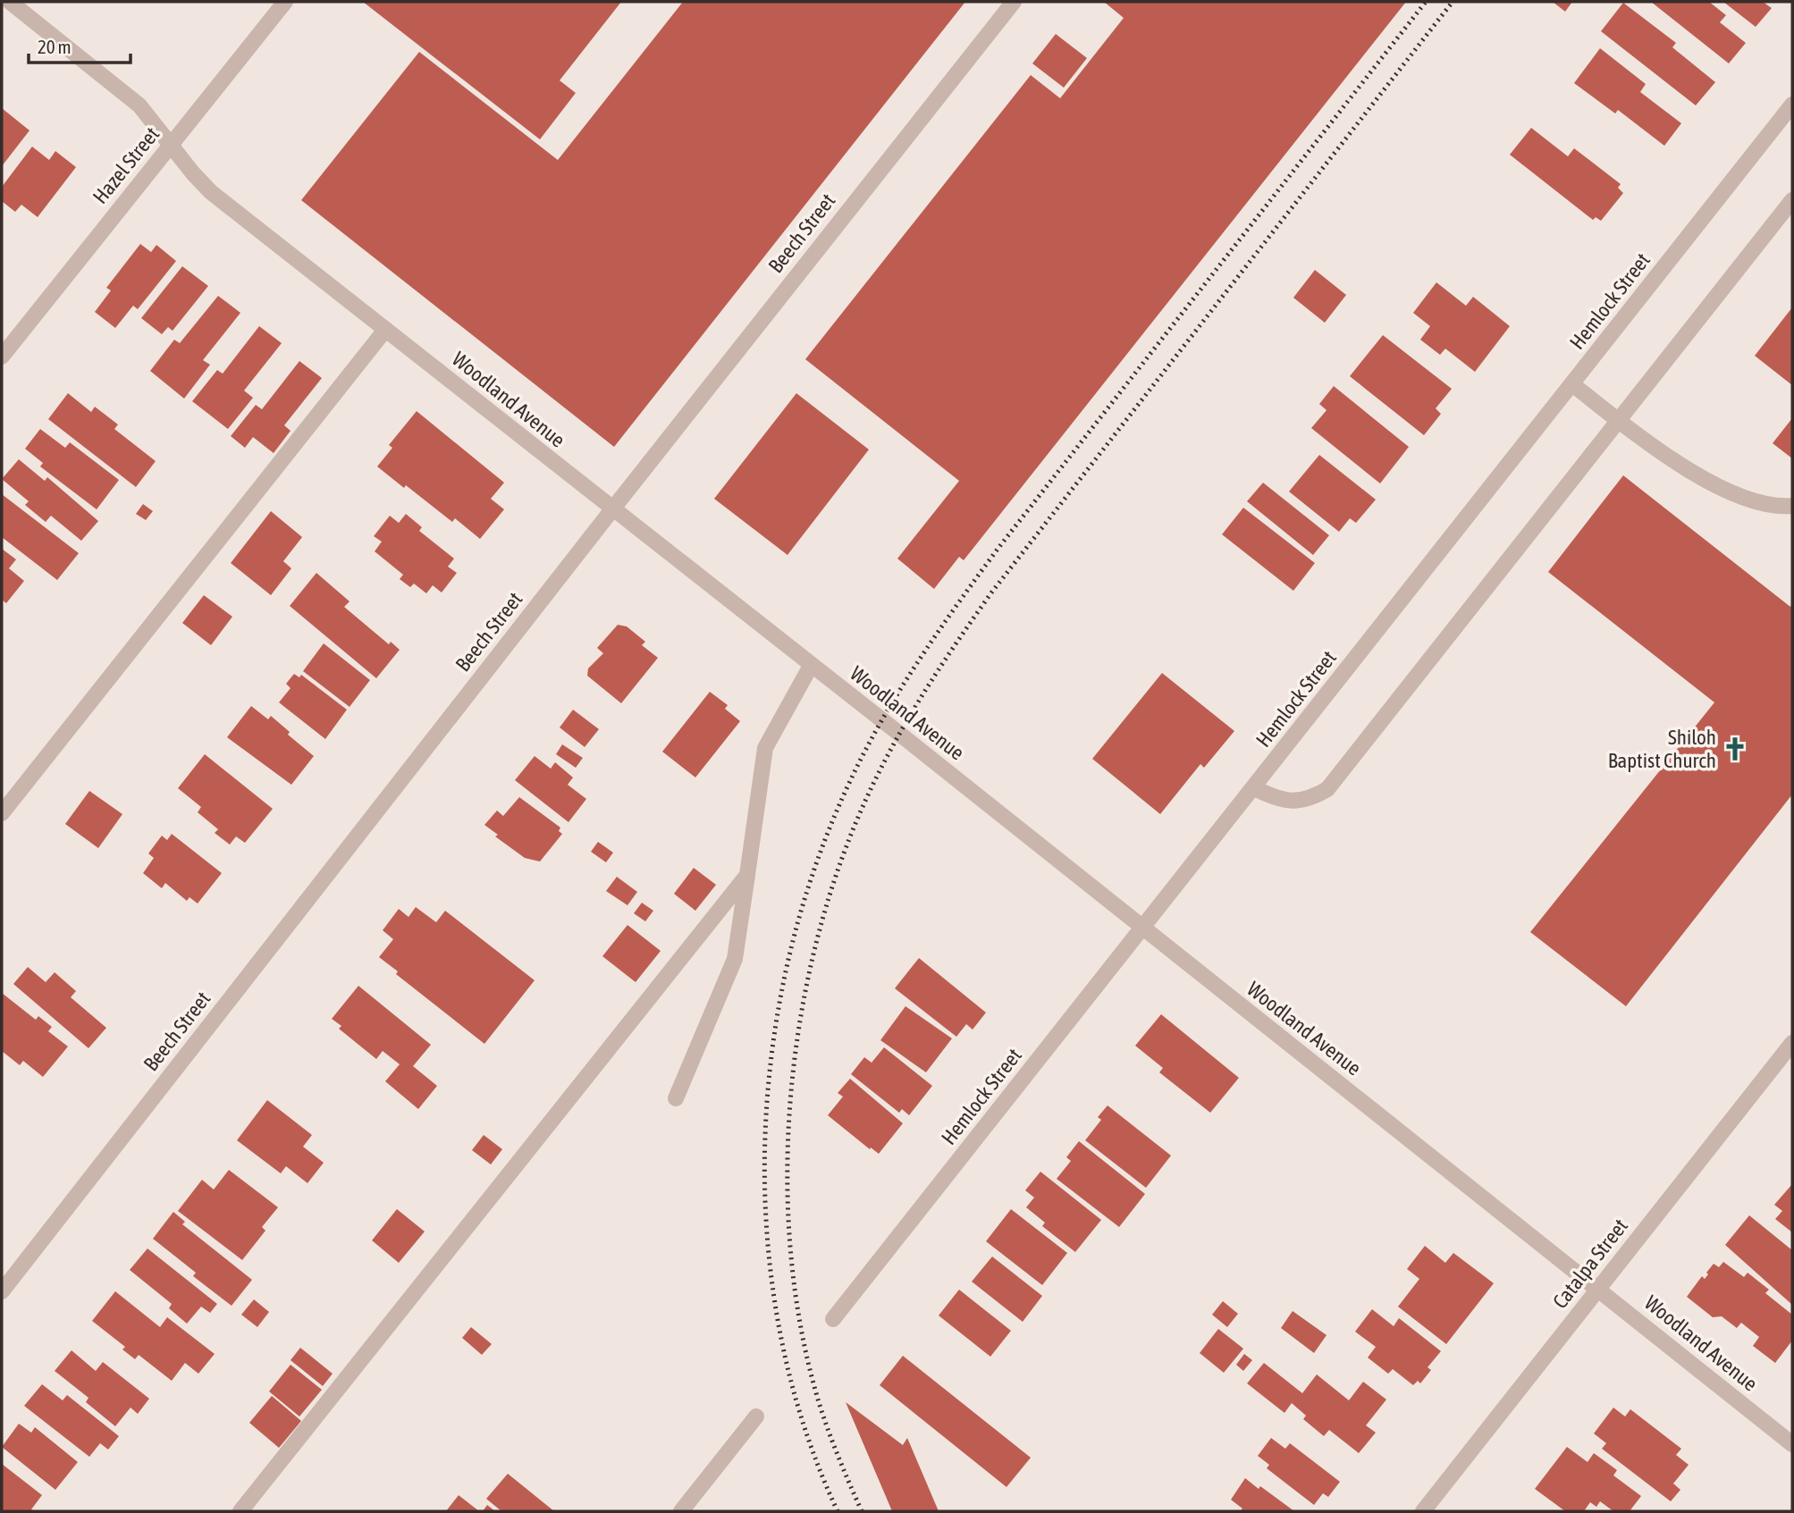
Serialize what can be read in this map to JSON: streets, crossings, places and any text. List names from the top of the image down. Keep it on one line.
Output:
{"streets":{"street":["Hazel Street","Beech Street","Hemlock Street","Woodland Avenue","Catalpa Street"]},"crossings":[["Hazel Street","Woodland Avenue"],["Beech Street","Woodland Avenue"],["Hemlock Street","Woodland Avenue"],["Woodland Avenue","Catalpa Street"]],"places":{"church":["Shiloh Baptist Church"]},"scale_bar":"20 m"}
